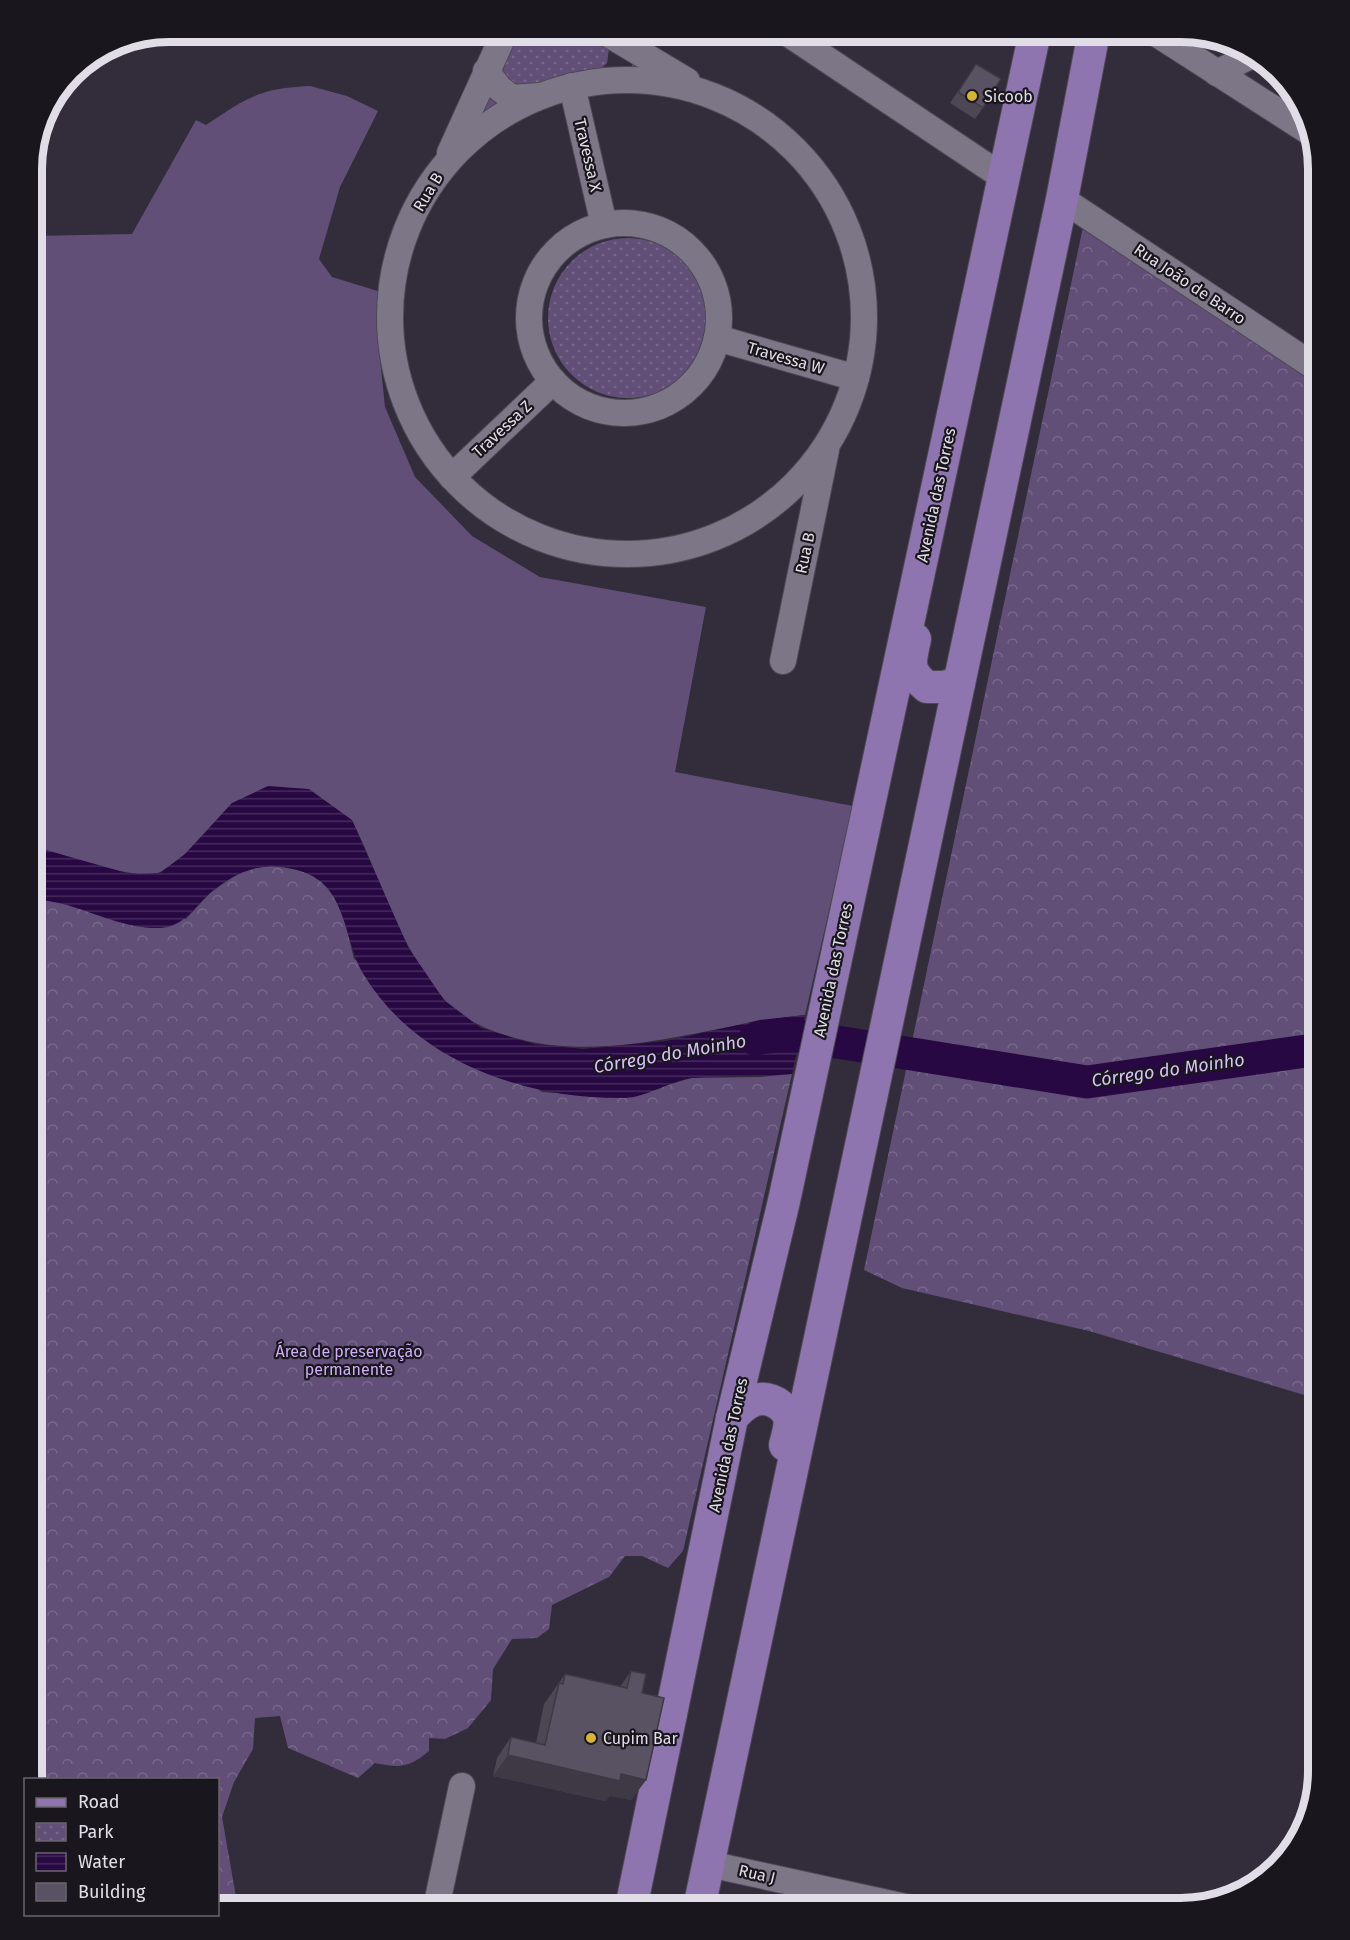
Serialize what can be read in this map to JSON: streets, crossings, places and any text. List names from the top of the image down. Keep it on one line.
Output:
{"streets":{"main road":["Avenida das Torres"],"street":["Travessa X","Rua B","Rua João de Barro","Travessa W","Travessa Z","Rua J"]},"crossings":[["Travessa X","Rua B"],["Travessa X","Travessa W"],["Travessa X","Travessa Z"],["Rua B","Travessa W"],["Rua B","Travessa Z"],["Travessa W","Travessa Z"]],"water":["Córrego do Moinho"],"parks":["Área de preservação permanente"],"places":["Sicoob","Cupim Bar"],"legend":["Road","Park","Water","Building"]}
